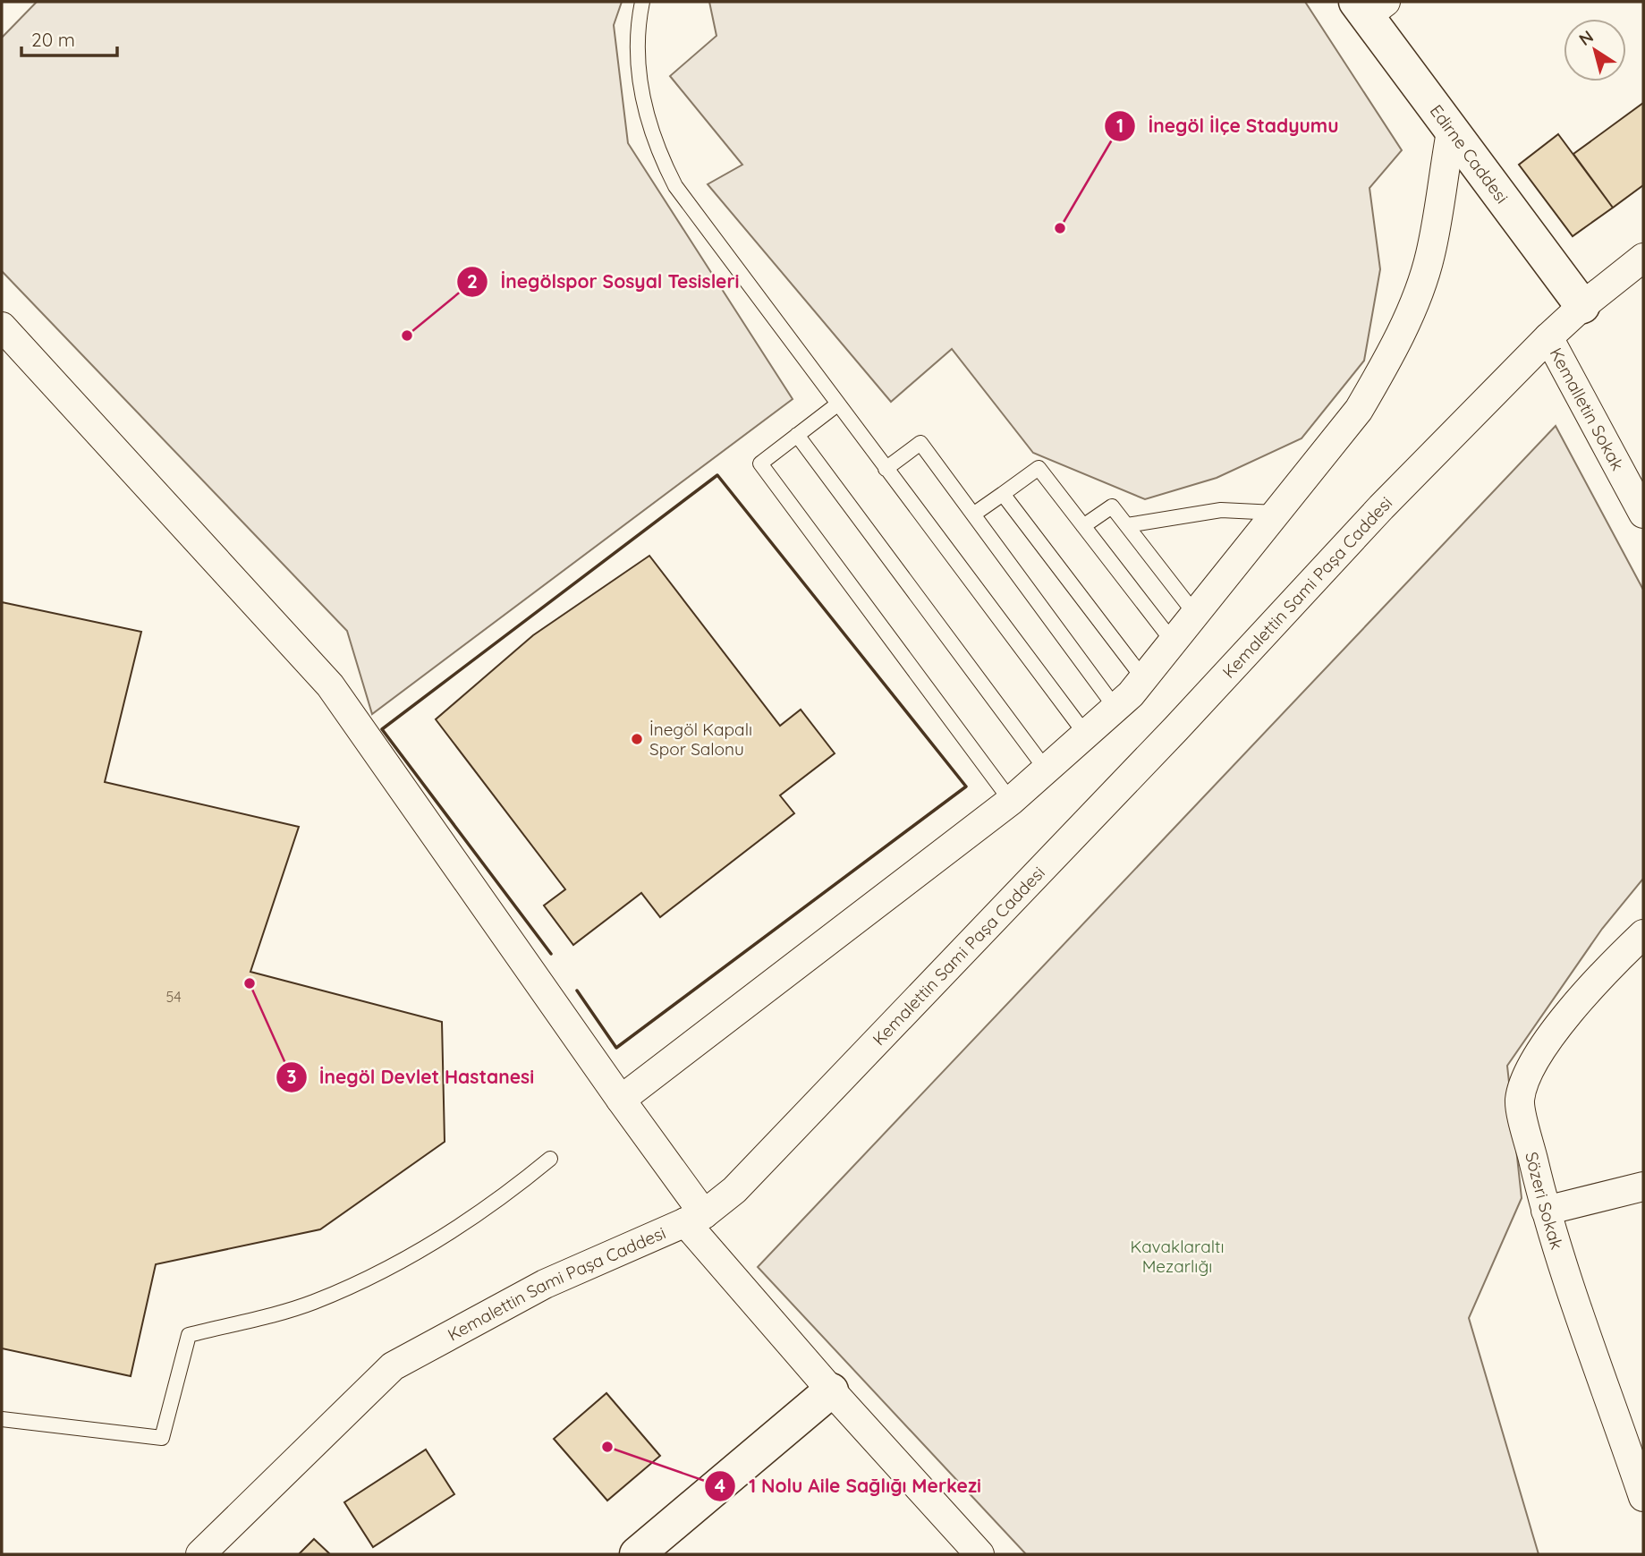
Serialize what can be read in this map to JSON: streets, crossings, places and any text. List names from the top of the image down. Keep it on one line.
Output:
{"streets":{"street":["Edirne Caddesi","Kemalletin Sokak","Kemalettin Sami Paşa Caddesi","Sözeri Sokak"]},"crossings":[["Edirne Caddesi","Kemalettin Sami Paşa Caddesi"],["Kemalletin Sokak","Kemalettin Sami Paşa Caddesi"]],"parks":["Kavaklaraltı Mezarlığı"],"places":["İnegöl İlçe Stadyumu","İnegölspor Sosyal Tesisleri","İnegöl Kapalı Spor Salonu","İnegöl Devlet Hastanesi","1 Nolu Aile Sağlığı Merkezi"],"house_numbers":["54"],"scale_bar":"20 m","north":"top left"}
